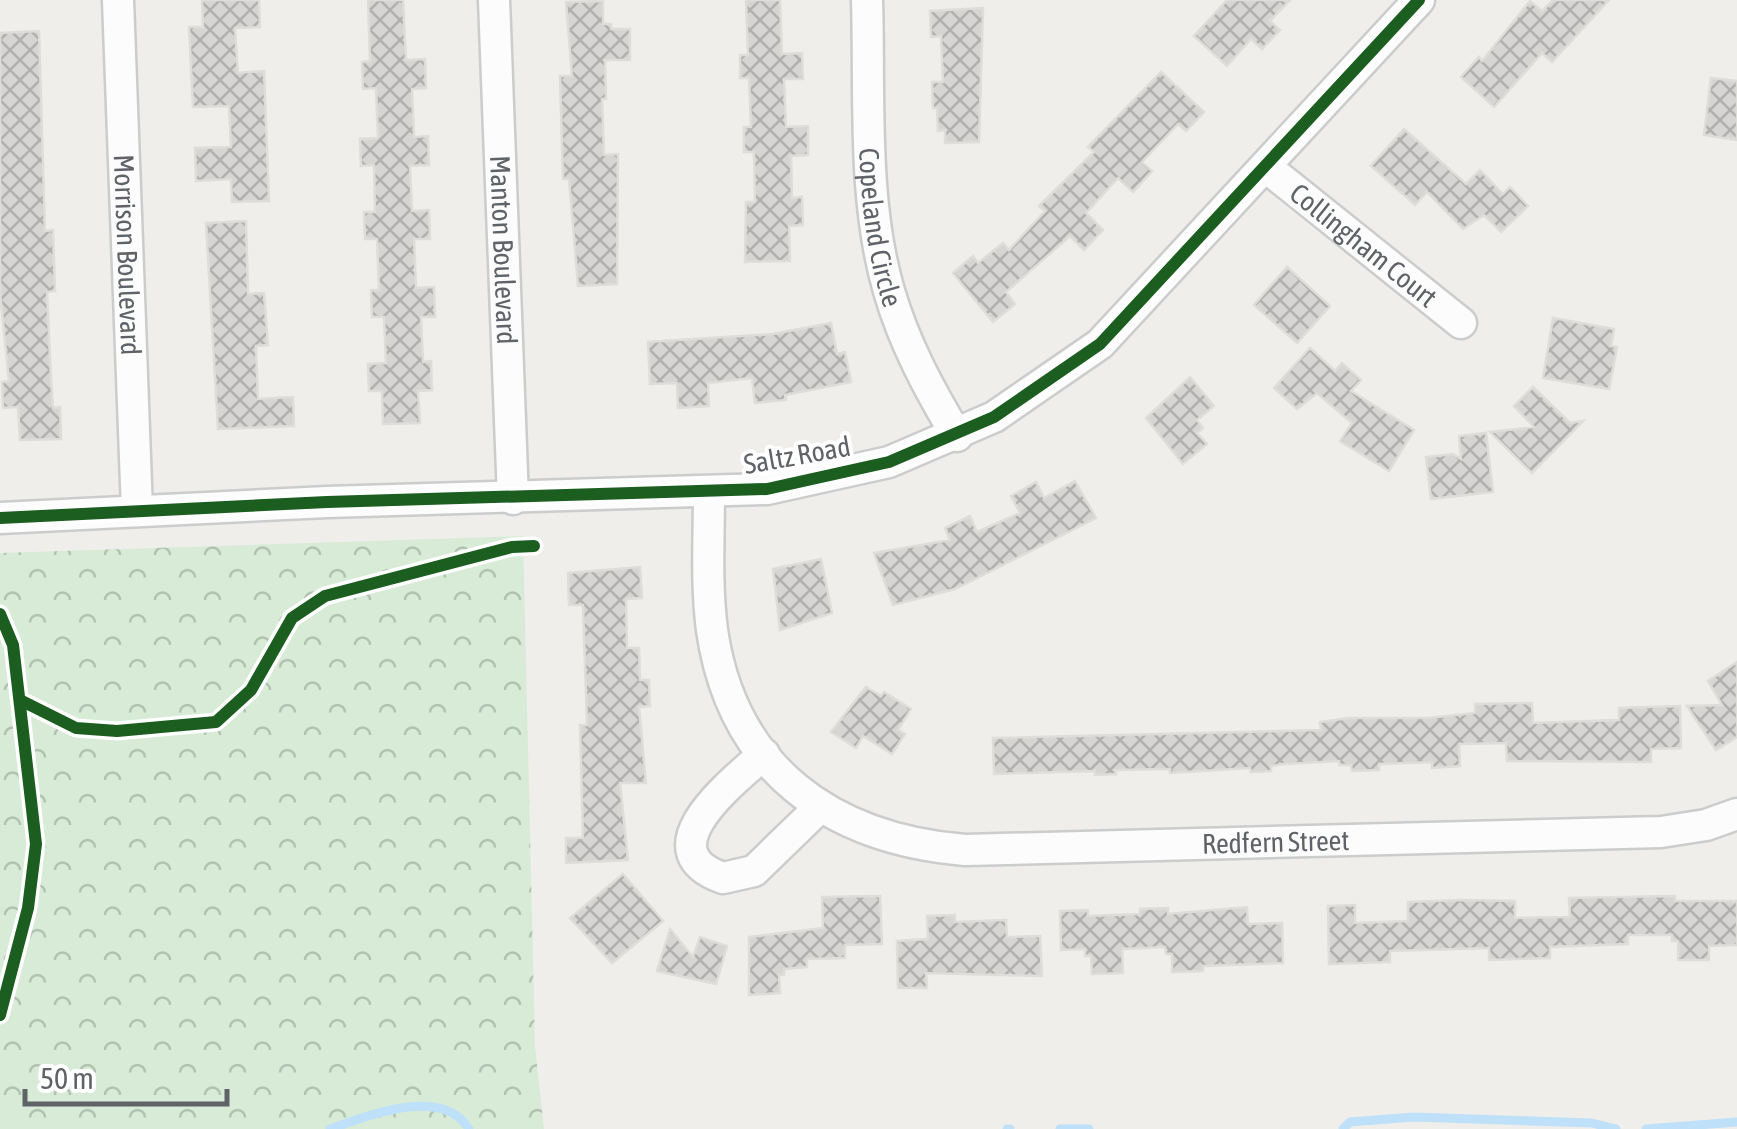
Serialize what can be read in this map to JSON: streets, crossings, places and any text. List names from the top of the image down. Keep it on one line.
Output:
{"streets":{"street":["Copeland Circle","Collingham Court","Manton Boulevard","Morrison Boulevard","Saltz Road","Redfern Street"]},"crossings":[["Copeland Circle","Saltz Road"],["Collingham Court","Saltz Road"],["Manton Boulevard","Saltz Road"],["Morrison Boulevard","Saltz Road"],["Saltz Road","Redfern Street"]],"scale_bar":"50 m"}
